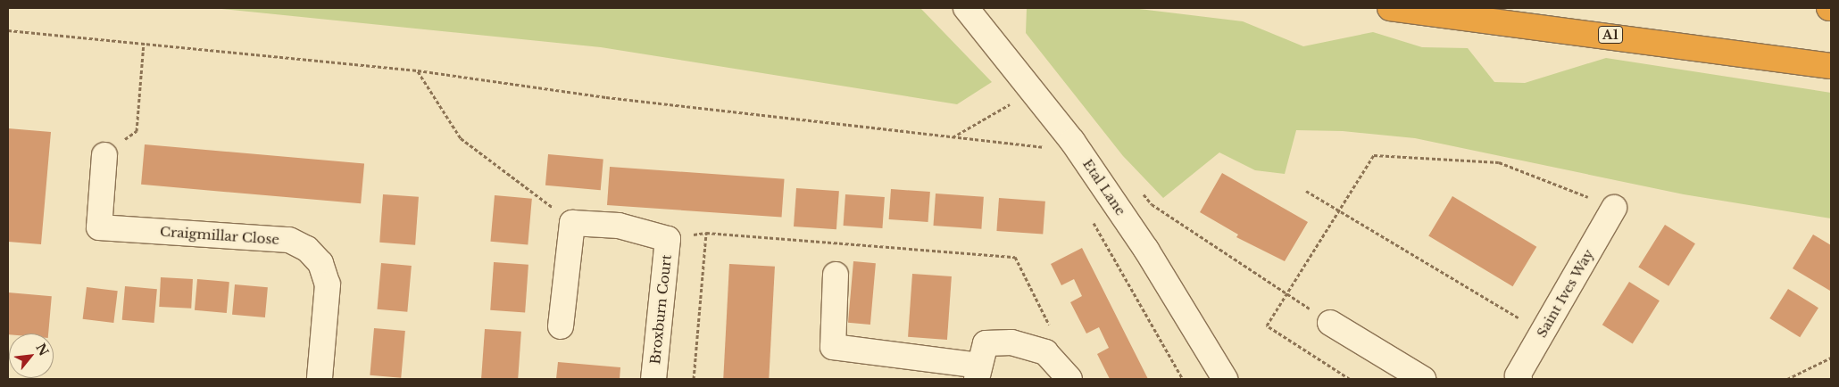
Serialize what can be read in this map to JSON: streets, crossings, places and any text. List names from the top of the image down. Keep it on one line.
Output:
{"streets":{"highway":["A1"],"street":["Etal Lane","Craigmillar Close","Saint Ives Way","Broxburn Court"]},"north":"top right"}
